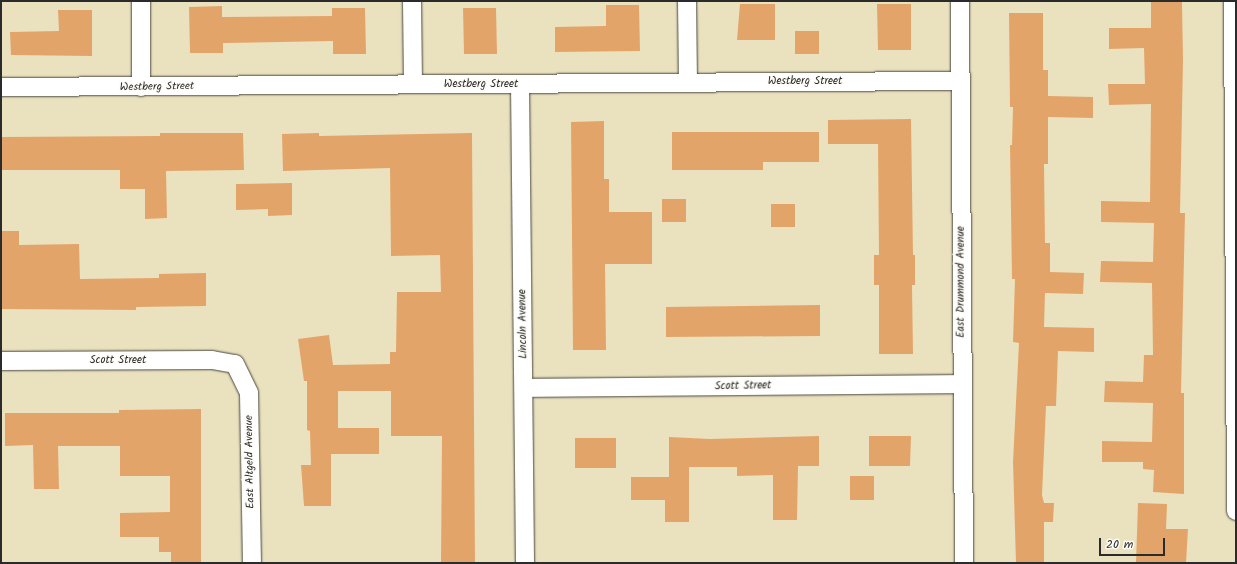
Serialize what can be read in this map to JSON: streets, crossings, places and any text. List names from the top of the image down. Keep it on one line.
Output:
{"streets":{"street":["Westberg Street","East Drummond Avenue","Lincoln Avenue","Scott Street","East Altgeld Avenue"]},"crossings":[["Westberg Street","East Drummond Avenue"],["Westberg Street","Lincoln Avenue"],["East Drummond Avenue","Scott Street"],["Lincoln Avenue","Scott Street"],["Scott Street","East Altgeld Avenue"]],"scale_bar":"20 m"}
